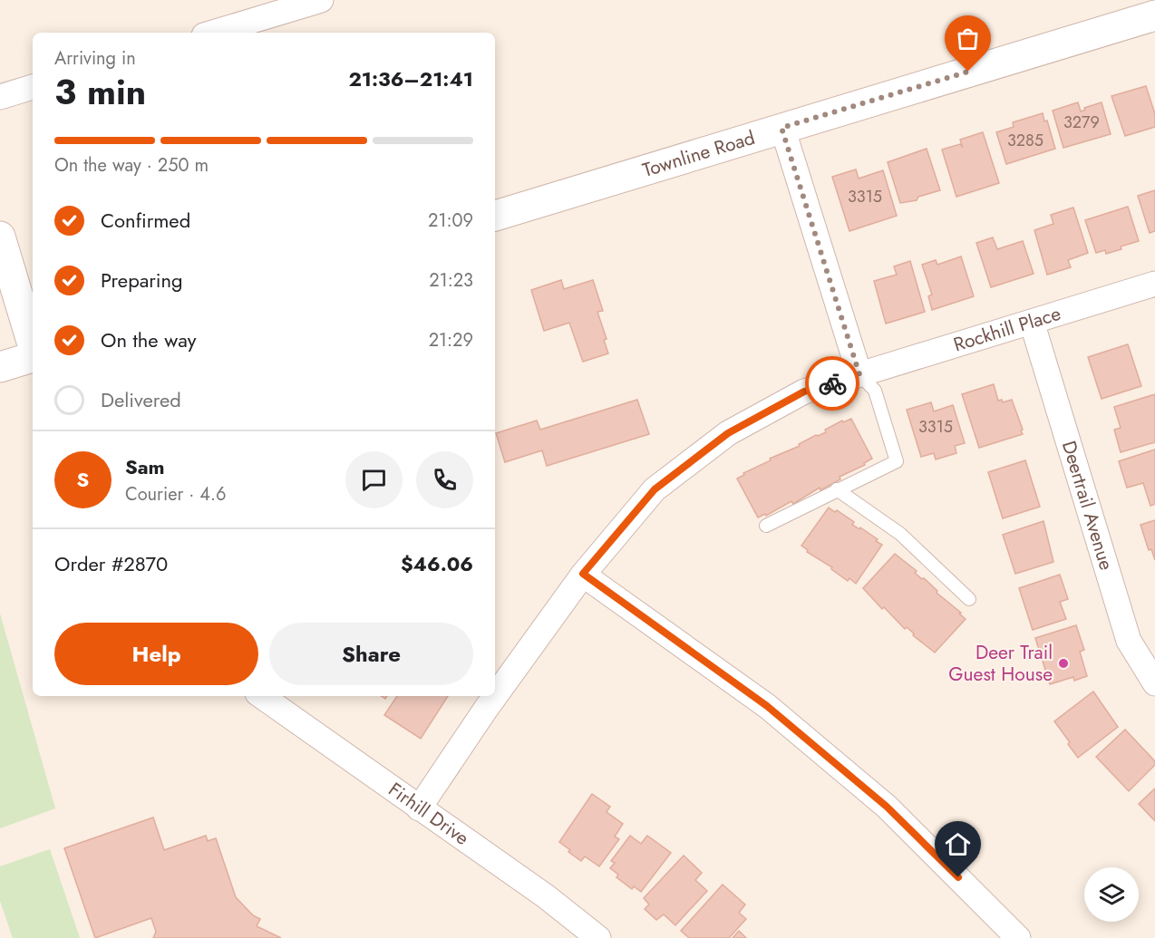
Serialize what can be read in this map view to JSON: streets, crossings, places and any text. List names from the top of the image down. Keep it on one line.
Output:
{"streets":{"street":["Townline Road","Rockhill Place","Deertrail Avenue","Firhill Drive"]},"crossings":[["Rockhill Place","Deertrail Avenue"],["Rockhill Place","Firhill Drive"]],"places":["Deer Trail Guest House"],"house_numbers":["3279","3285","3315","3315"],"page":{"heading":["3 min","Arriving in","21:36–21:41"],"panel":["Sam","Courier · 4.6","Order #2870","$46.06"],"bar":"On the way · 250 m","list":[["Confirmed","21:09"],["Preparing","21:23"],["On the way","21:29"],"Delivered"],"round":"S","buttons":["Help","Share"]}}
